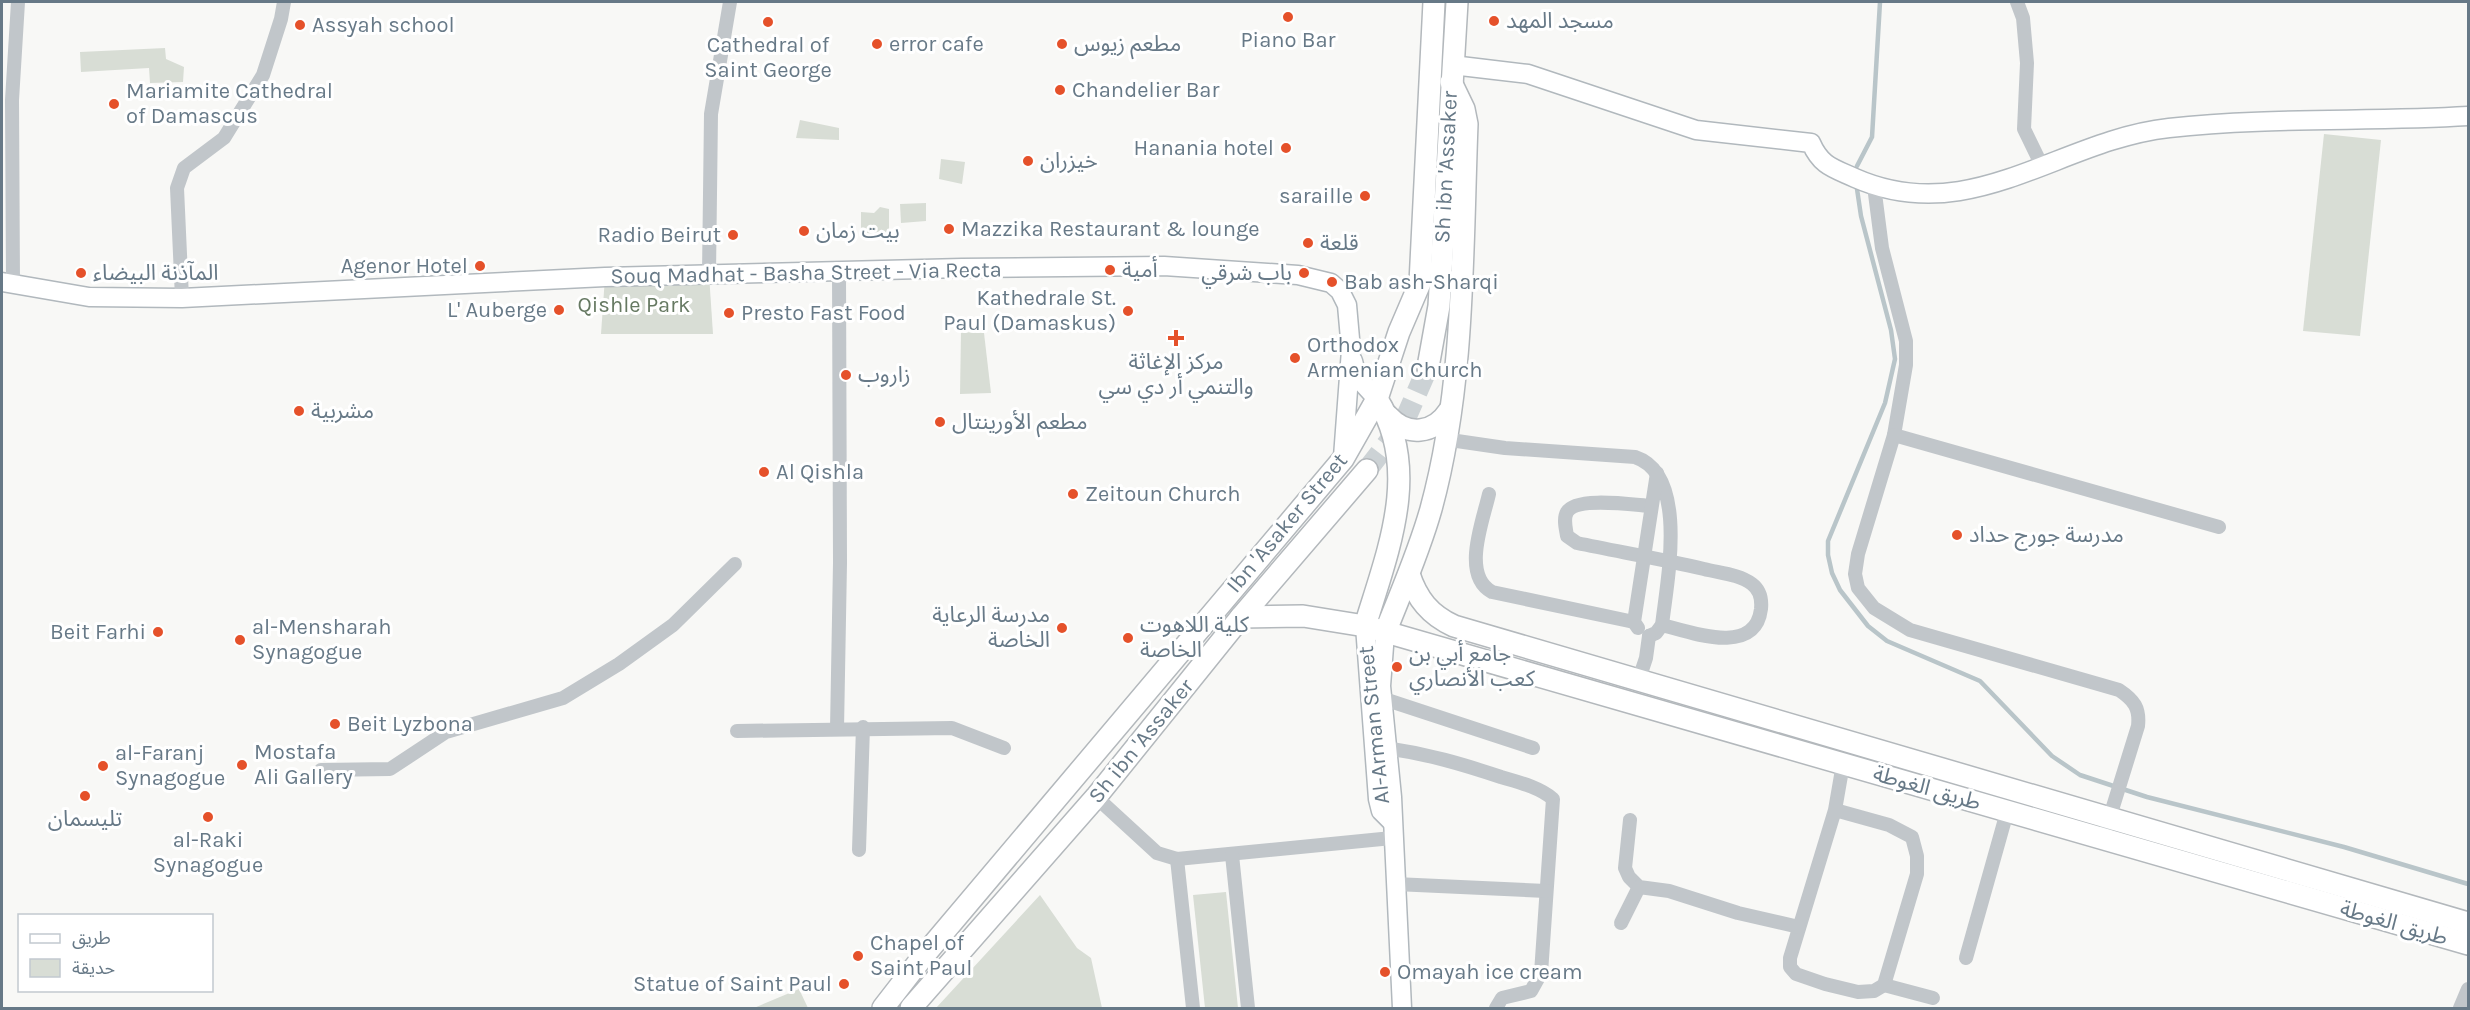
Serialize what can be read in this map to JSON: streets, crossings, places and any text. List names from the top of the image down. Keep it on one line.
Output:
{"streets":{"main road":["Sh ibn 'Assaker","Ibn 'Asaker Street","طريق الغوطة"],"street":["Souq Madhat - Basha Street - Via Recta","Al-Arman Street"]},"crossings":[["Sh ibn 'Assaker","طريق الغوطة"],["Al-Arman Street","طريق الغوطة"]],"parks":["Qishle Park"],"places":{"other":["Piano Bar","مسجد المهد","Cathedral of Saint George","Assyah school","error cafe","مطعم زيوس","Chandelier Bar","Mariamite Cathedral of Damascus","Hanania hotel","خيزران","saraille","Mazzika Restaurant & lounge","بيت زمان","Radio Beirut","قلعة","Agenor Hotel","أمية","المآذنة البيضاء","باب شرقي","Bab ash-Sharqi","L' Auberge","Kathedrale St. Paul (Damaskus)","Presto Fast Food","Orthodox Armenian Church","زاروب","مشربية","مطعم الأورينتال","Al Qishla","Zeitoun Church","مدرسة جورج حداد","مدرسة الرعاية الخاصة","Beit Farhi","كلية اللاهوت الخاصة","al-Mensharah Synagogue","جامع أبي بن كعب الأنصاري","Beit Lyzbona","Mostafa Ali Gallery","al-Faranj Synagogue","تليسمان","al-Raki Synagogue","Chapel of Saint Paul","Omayah ice cream","Statue of Saint Paul"],"health":["مركز الإغاثة والتنمي أر دي سي"]},"legend":["طريق","حديقة"]}
